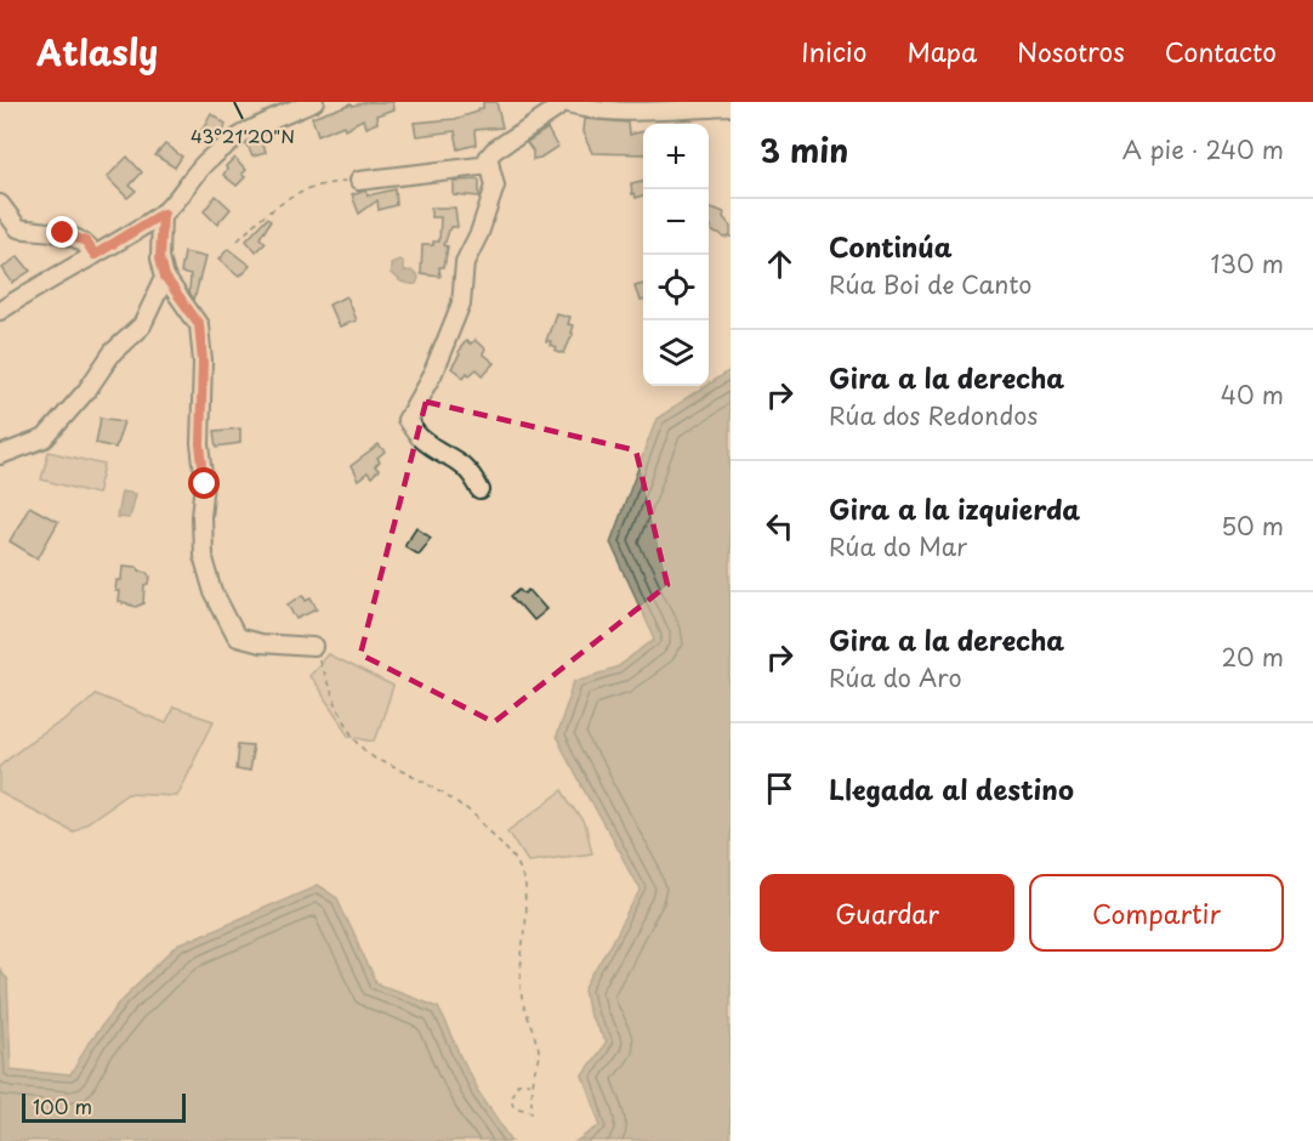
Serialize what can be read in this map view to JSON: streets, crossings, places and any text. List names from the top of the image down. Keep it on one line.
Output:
{"scale_bar":"100 m","page":{"header":"Atlasly","nav":["Inicio","Mapa","Nosotros","Contacto"],"heading":["3 min","A pie · 240 m"],"map_buttons":["+","−"],"list":[["Continúa","Rúa Boi de Canto","130 m"],["Gira a la derecha","Rúa dos Redondos","40 m"],["Gira a la izquierda","Rúa do Mar","50 m"],["Gira a la derecha","Rúa do Aro","20 m"],"Llegada al destino"],"buttons":["Guardar","Compartir"],"scale":"100 m"},"coordinates":["43°21'20\"N"]}
